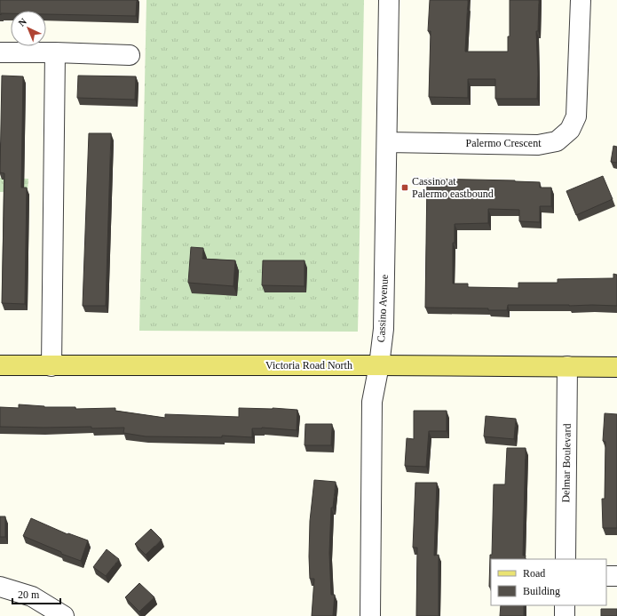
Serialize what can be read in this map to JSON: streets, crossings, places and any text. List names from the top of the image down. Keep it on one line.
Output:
{"streets":{"main road":["Victoria Road North"],"street":["Palermo Crescent","Cassino Avenue","Delmar Boulevard"]},"crossings":[["Palermo Crescent","Cassino Avenue"],["Cassino Avenue","Victoria Road North"],["Victoria Road North","Delmar Boulevard"]],"places":{"transit":["Cassino at Palermo eastbound"]},"legend":["Road","Building"],"scale_bar":"20 m","north":"top left"}
